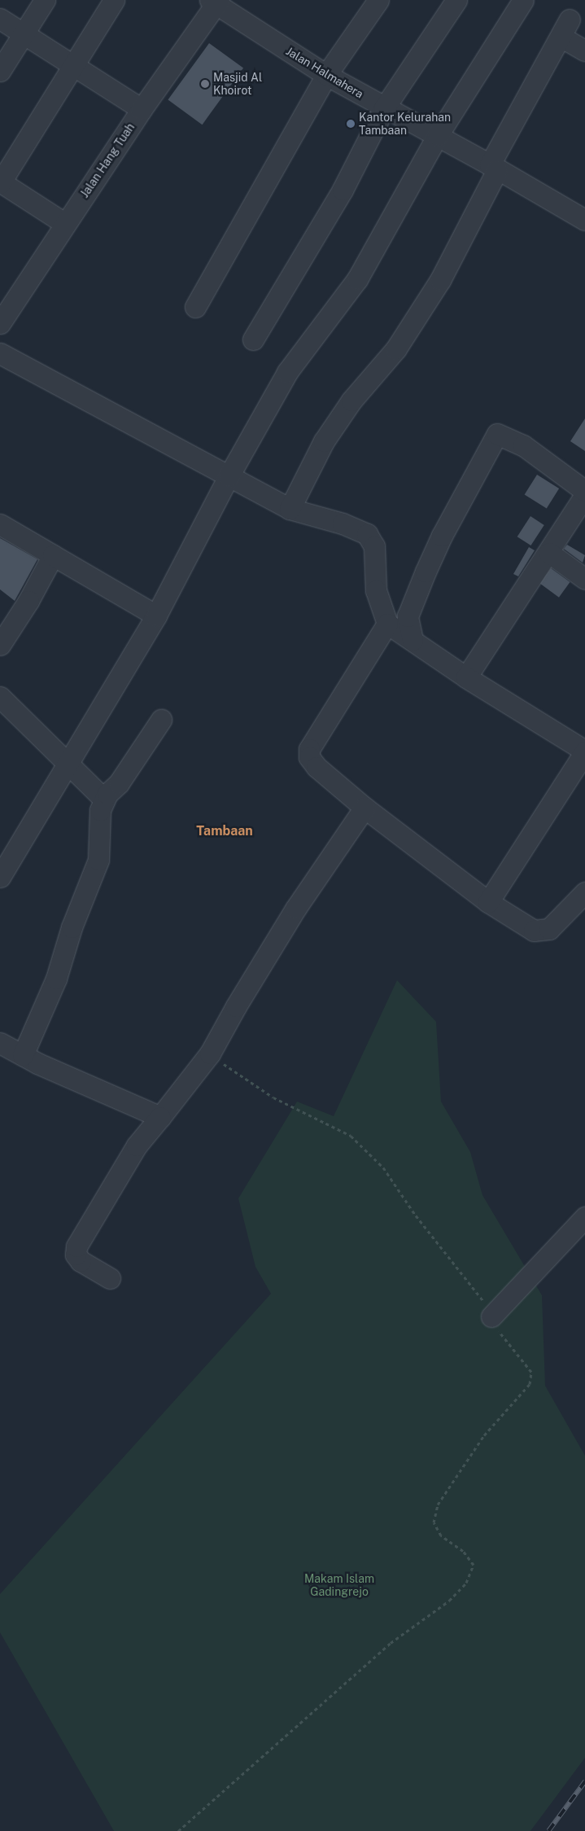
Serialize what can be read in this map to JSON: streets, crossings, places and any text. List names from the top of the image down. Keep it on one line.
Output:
{"streets":{"street":["Jalan Halmahera","Jalan Hang Tuah"]},"crossings":[["Jalan Halmahera","Jalan Hang Tuah"]],"districts":["Tambaan"],"parks":["Makam Islam Gadingrejo"],"places":["Masjid Al Khoirot","Kantor Kelurahan Tambaan"]}
